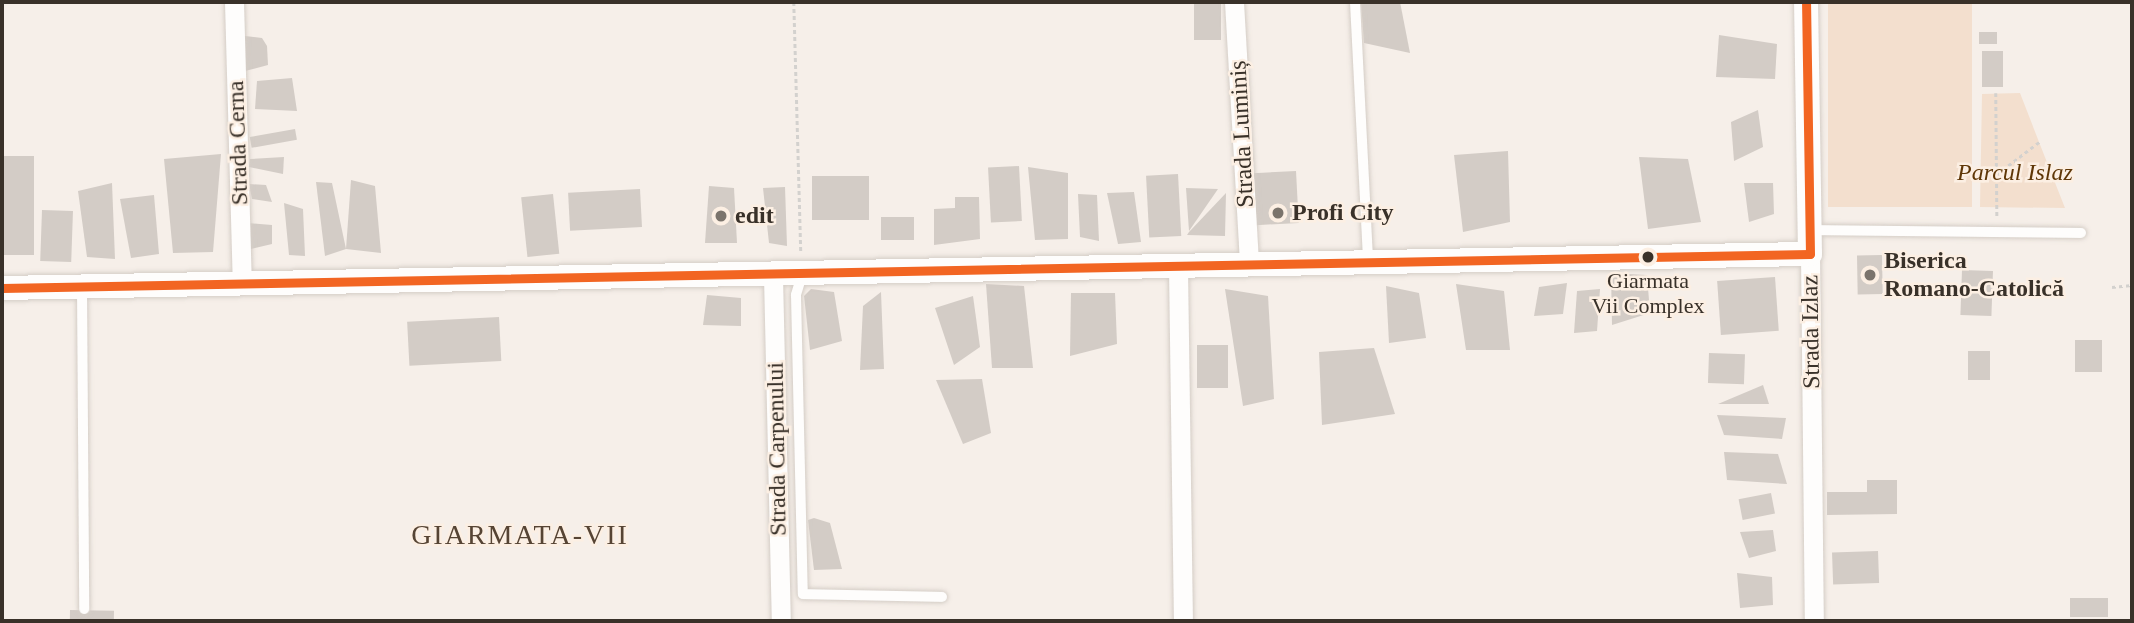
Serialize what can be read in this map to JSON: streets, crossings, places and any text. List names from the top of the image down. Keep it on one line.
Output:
{"streets":{"street":["Strada Luminiș","Strada Cerna","Strada Izlaz","Strada Carpenului"]},"districts":["GIARMATA-VII"],"parks":["Parcul Islaz"],"places":["Profi City","edit","Giarmata Vii Complex","Biserica Romano-Catolică"]}
